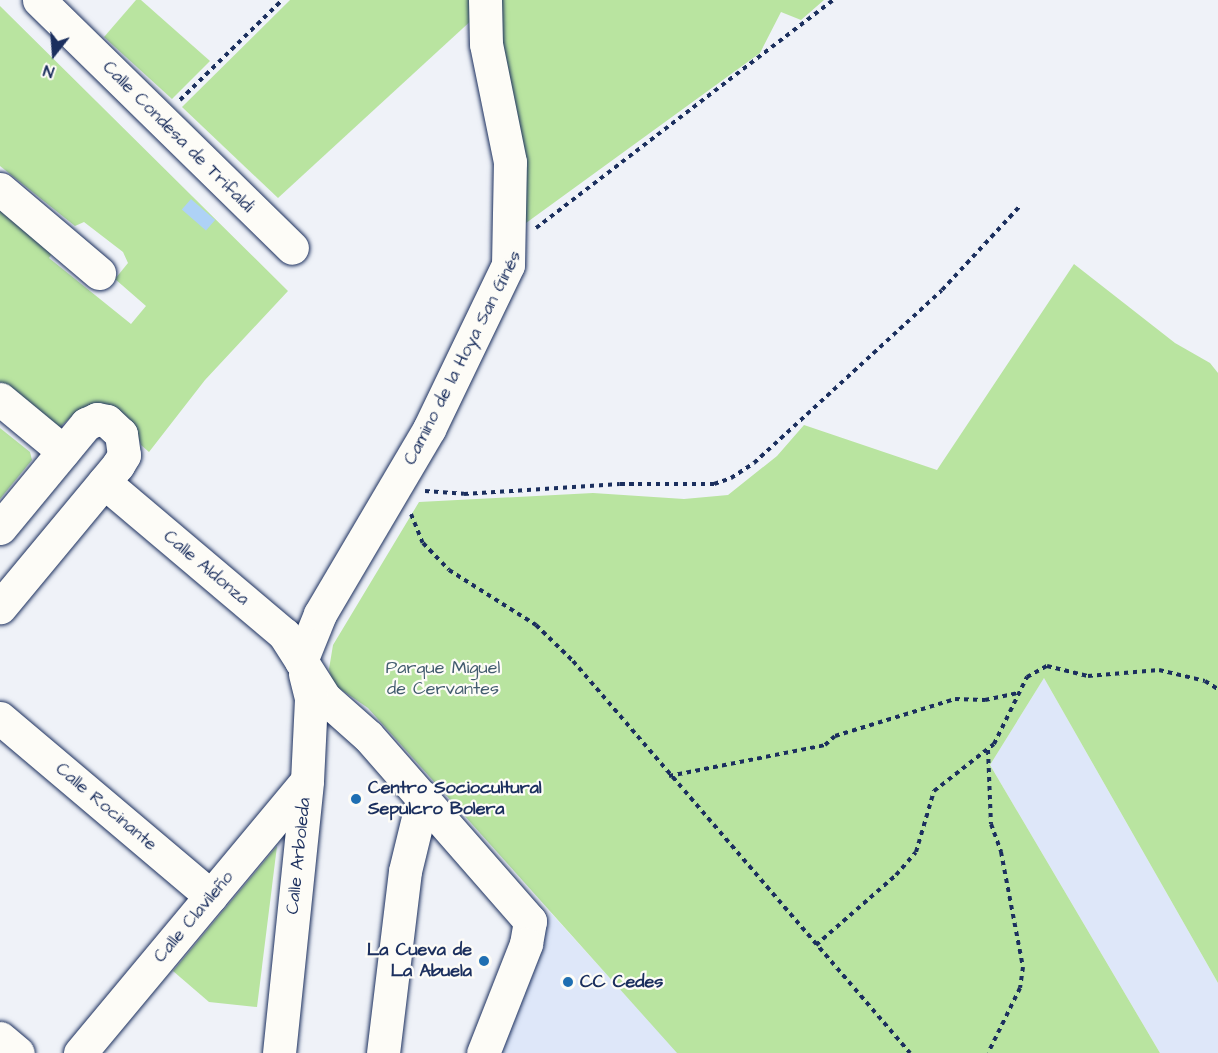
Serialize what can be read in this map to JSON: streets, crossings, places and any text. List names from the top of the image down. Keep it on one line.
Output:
{"streets":{"street":["Calle Condesa de Trifaldi","Camino de la Hoya San Ginés","Calle Aldonza","Calle Rocinante","Calle Arboleda","Calle Clavileño"]},"crossings":[["Camino de la Hoya San Ginés","Calle Aldonza"],["Camino de la Hoya San Ginés","Calle Arboleda"],["Calle Aldonza","Calle Arboleda"],["Calle Rocinante","Calle Clavileño"],["Calle Arboleda","Calle Clavileño"]],"parks":["Parque Miguel de Cervantes"],"places":["Centro Sociocultural Sepulcro Bolera","La Cueva de La Abuela","CC Cedes"],"north":"bottom"}
